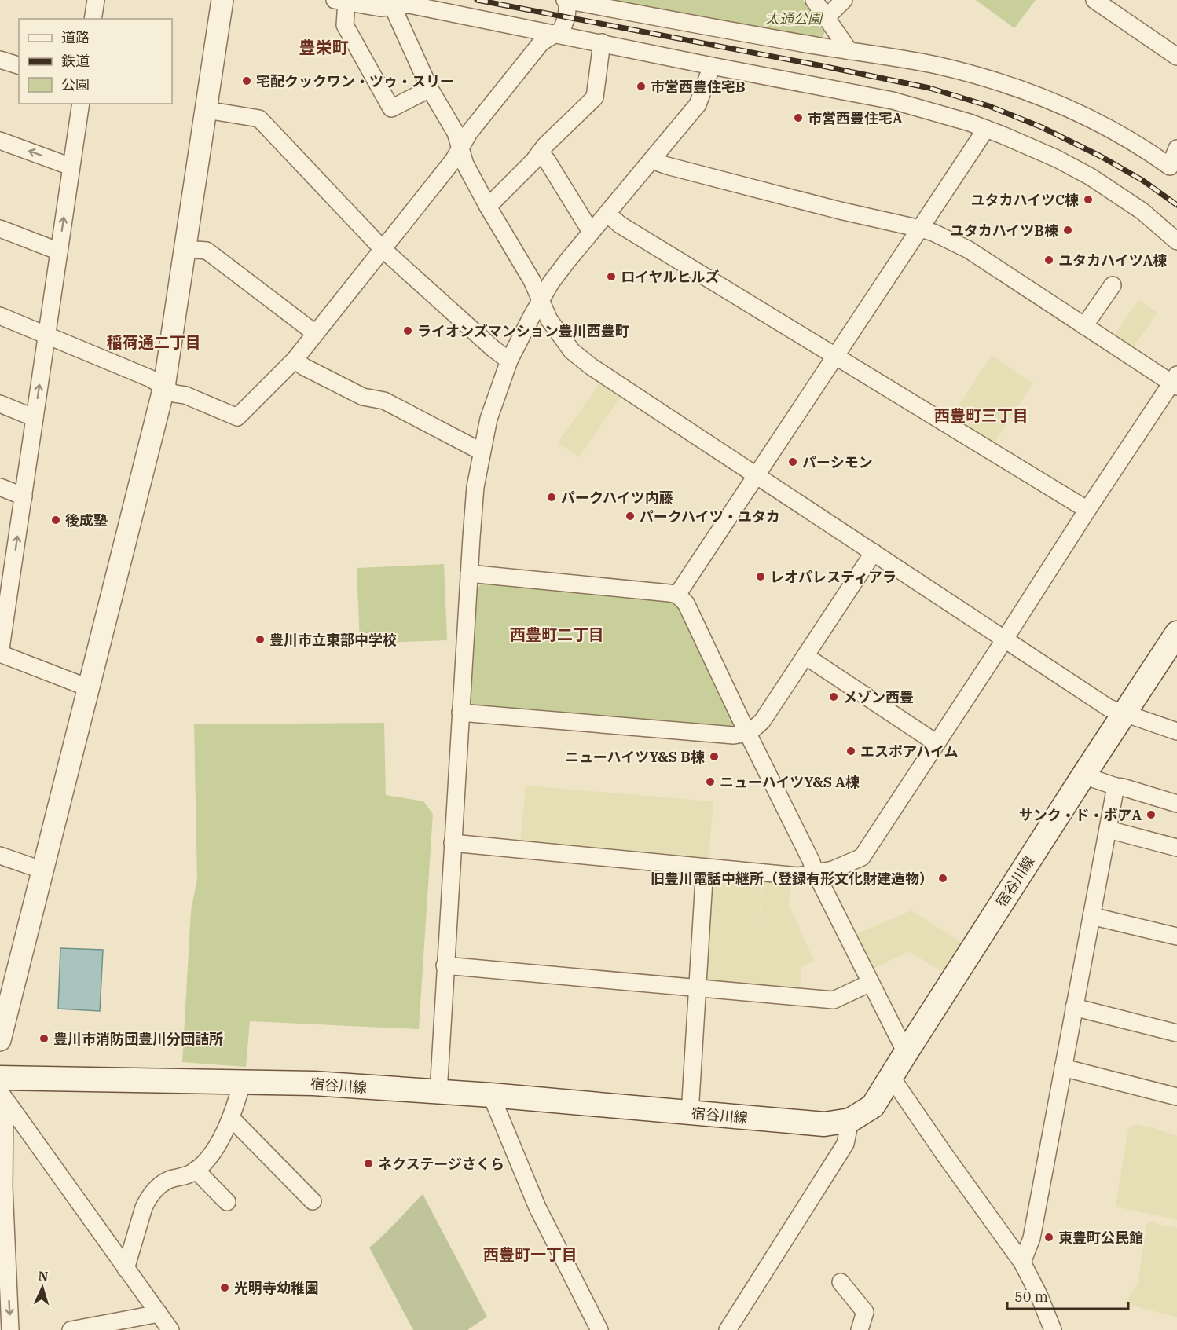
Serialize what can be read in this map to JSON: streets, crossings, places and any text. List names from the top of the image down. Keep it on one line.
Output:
{"streets":{"main road":["宿谷川線"]},"districts":["豊栄町","稲荷通二丁目","西豊町三丁目","西豊町二丁目","西豊町一丁目"],"parks":["太通公園"],"places":["宅配クックワン・ツゥ・スリー","市営西豊住宅B","市営西豊住宅A","ユタカハイツC棟","ユタカハイツB棟","ユタカハイツA棟","ロイヤルヒルズ","ライオンズマンション豊川西豊町","パーシモン","パークハイツ内藤","パークハイツ・ユタカ","後成塾","レオパレスティアラ","豊川市立東部中学校","メゾン西豊","エスポアハイム","ニューハイツY&S B棟","ニューハイツY&S A棟","サンク・ド・ボアA","旧豊川電話中継所（登録有形文化財建造物）","豊川市消防団豊川分団詰所","ネクステージさくら","東豊町公民館","光明寺幼稚園"],"legend":["道路","鉄道","公園"],"scale_bar":"50 m","north":"top"}
